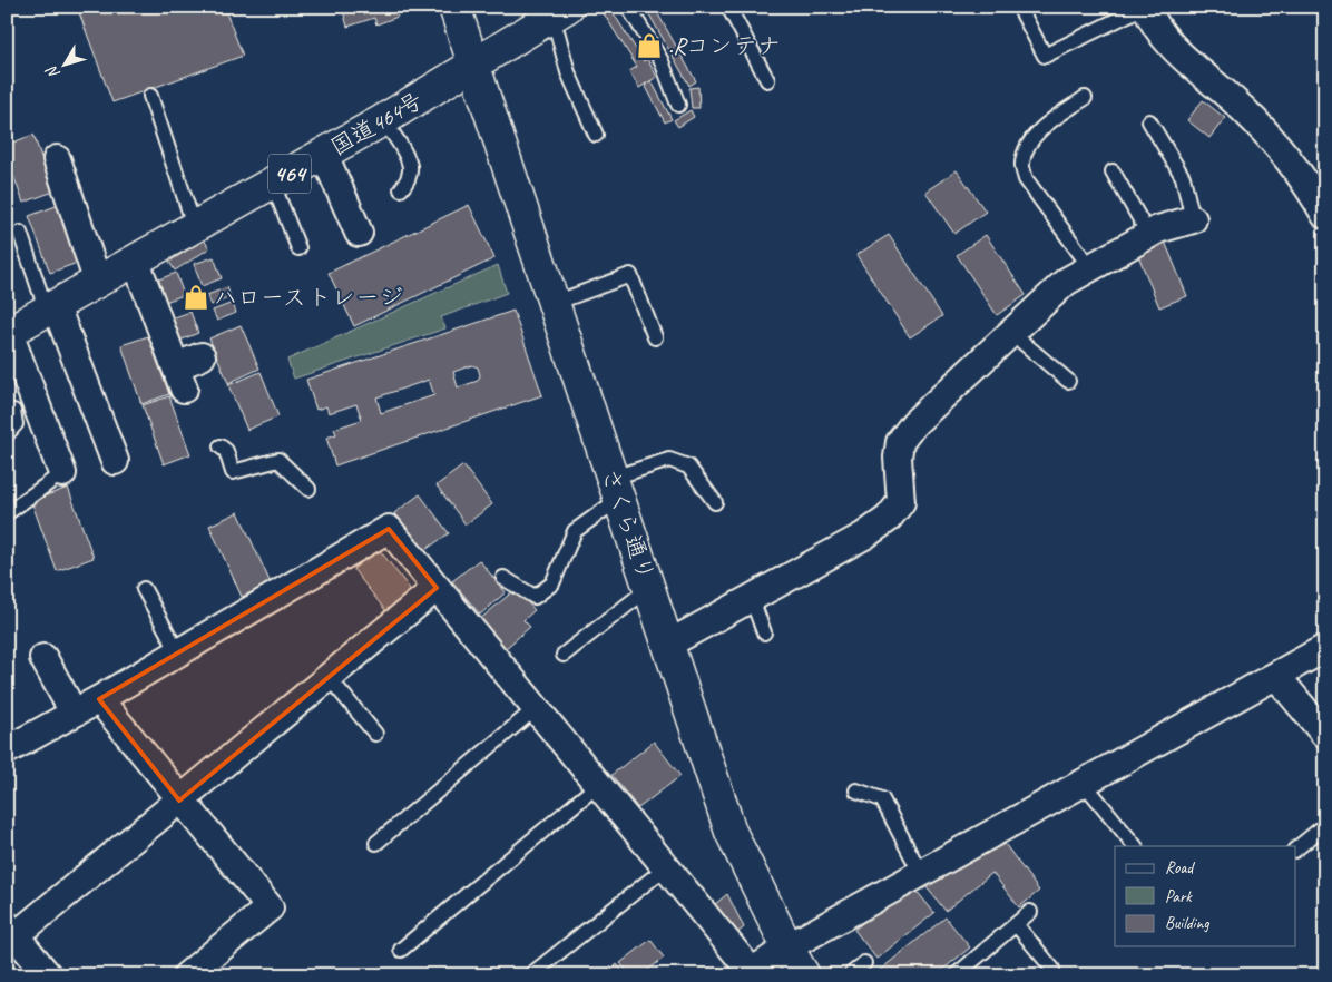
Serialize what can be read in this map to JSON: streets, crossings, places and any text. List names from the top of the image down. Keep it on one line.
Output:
{"streets":{"main road":["国道464号","464","さくら通り"]},"crossings":[["国道464号","さくら通り"]],"places":{"shop":[".Rコンテナ","ハローストレージ"]},"legend":["Road","Park","Building"],"north":"bottom left"}
